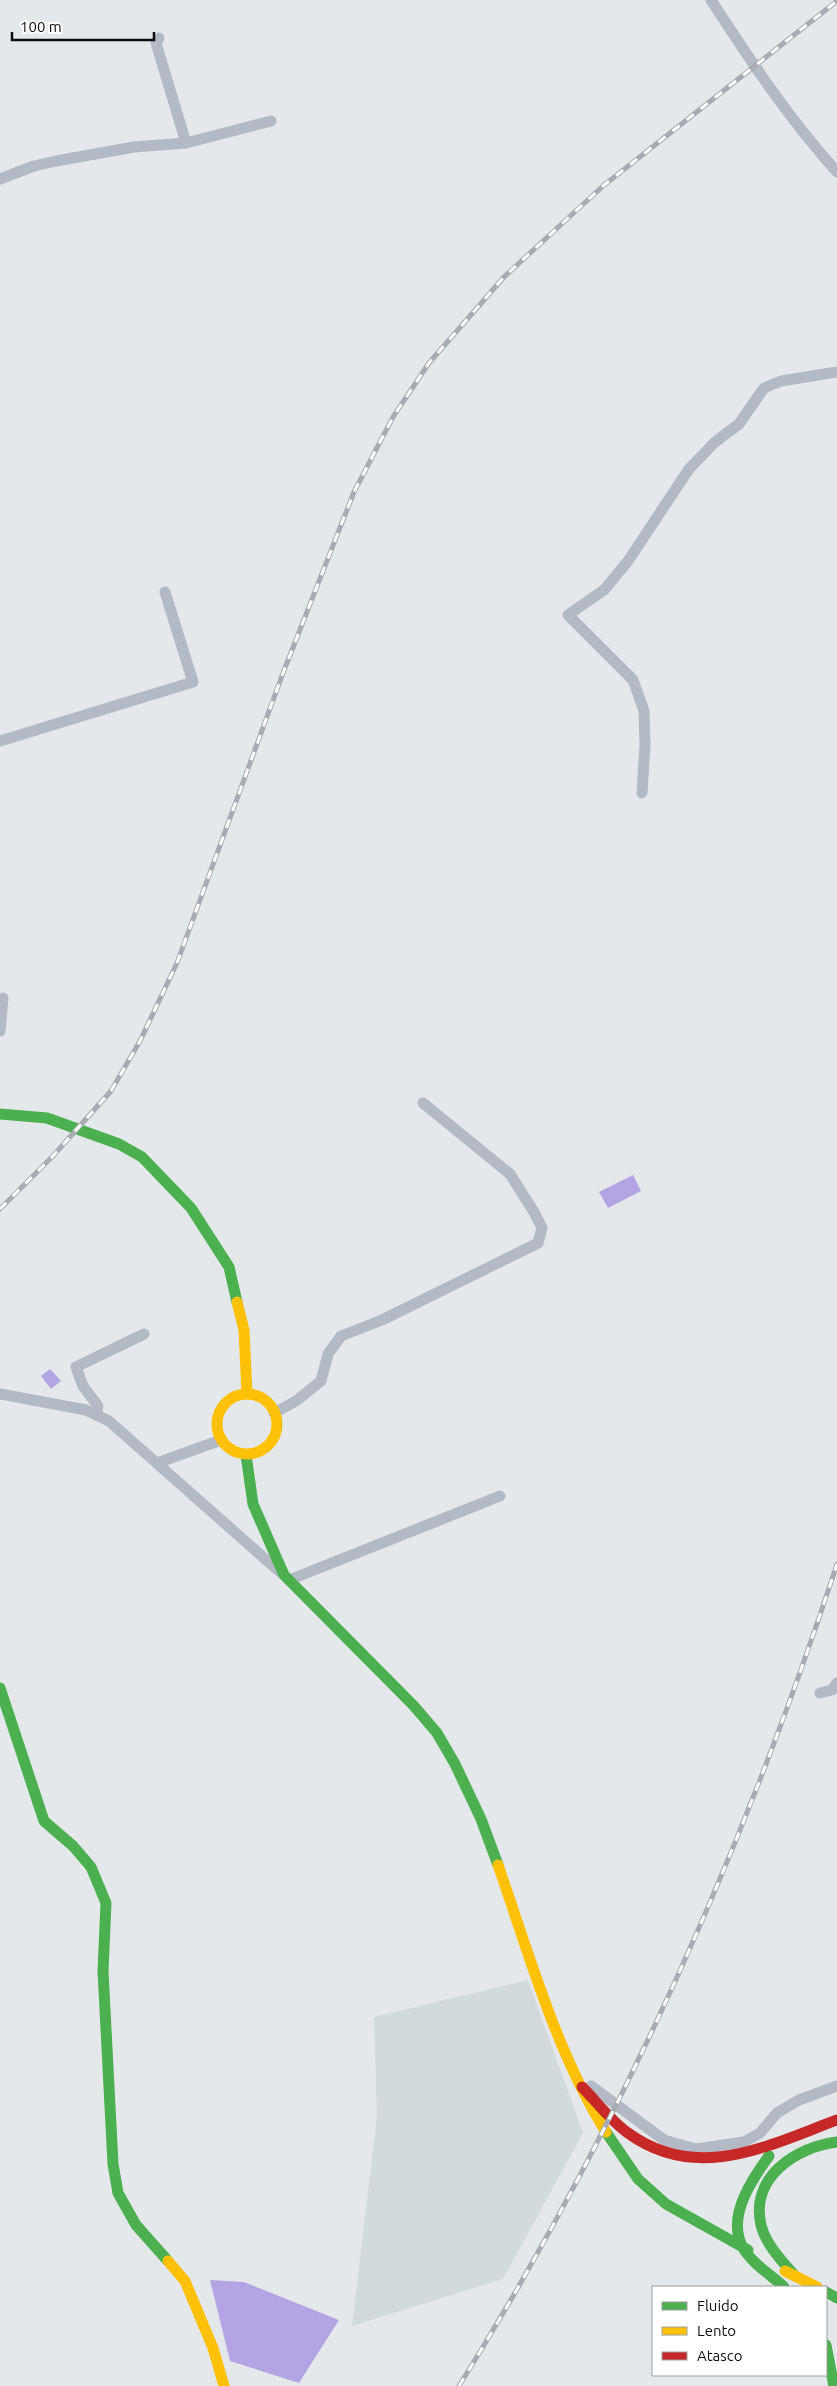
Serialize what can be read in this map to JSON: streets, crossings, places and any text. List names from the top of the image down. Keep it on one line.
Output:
{"legend":["Fluido","Lento","Atasco"],"scale_bar":"100 m"}
